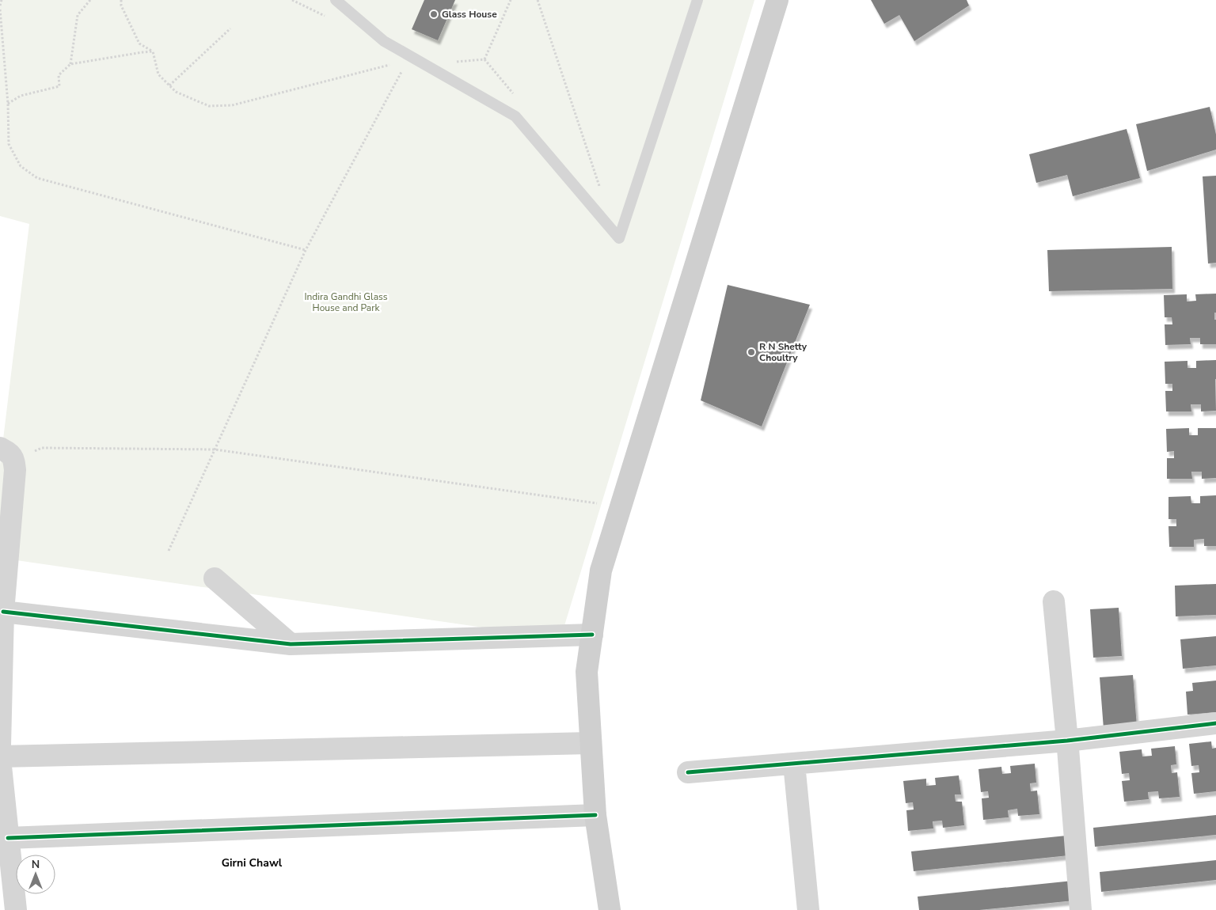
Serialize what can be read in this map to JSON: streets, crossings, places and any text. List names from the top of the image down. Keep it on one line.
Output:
{"districts":["Girni Chawl"],"parks":["Indira Gandhi Glass House and Park"],"places":["Glass House","R N Shetty Choultry"],"north":"top"}
